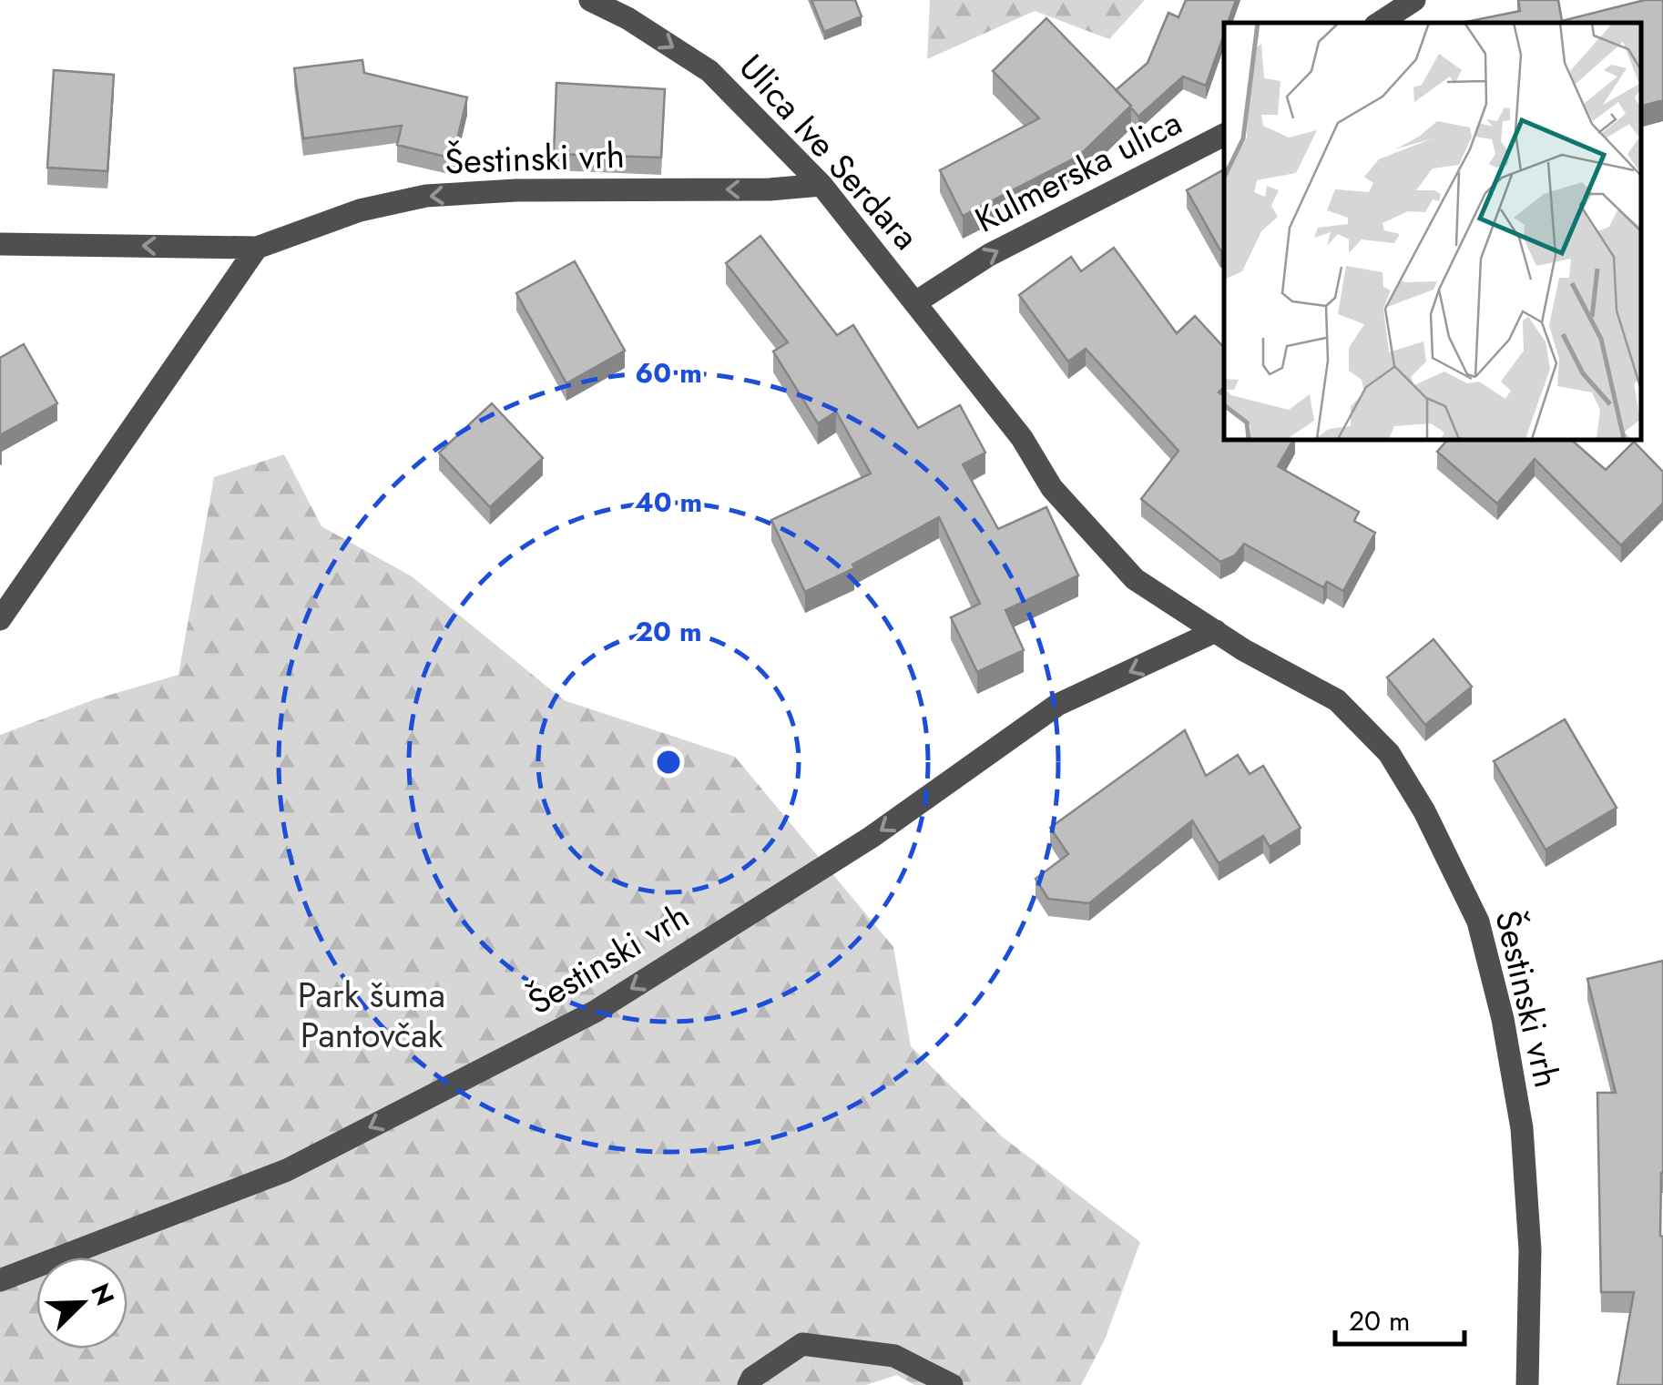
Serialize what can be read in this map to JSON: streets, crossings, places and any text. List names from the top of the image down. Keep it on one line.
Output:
{"streets":{"street":["Ulica Ive Serdara","Šestinski vrh","Kulmerska ulica"]},"crossings":[["Ulica Ive Serdara","Šestinski vrh"],["Ulica Ive Serdara","Kulmerska ulica"],["Šestinski vrh","Kulmerska ulica"]],"one_way":["Ulica Ive Serdara","Šestinski vrh","Kulmerska ulica"],"parks":["Park šuma Pantovčak"],"scale_bar":"20 m","north":"top right","rings":["60 m","40 m","20 m"]}
